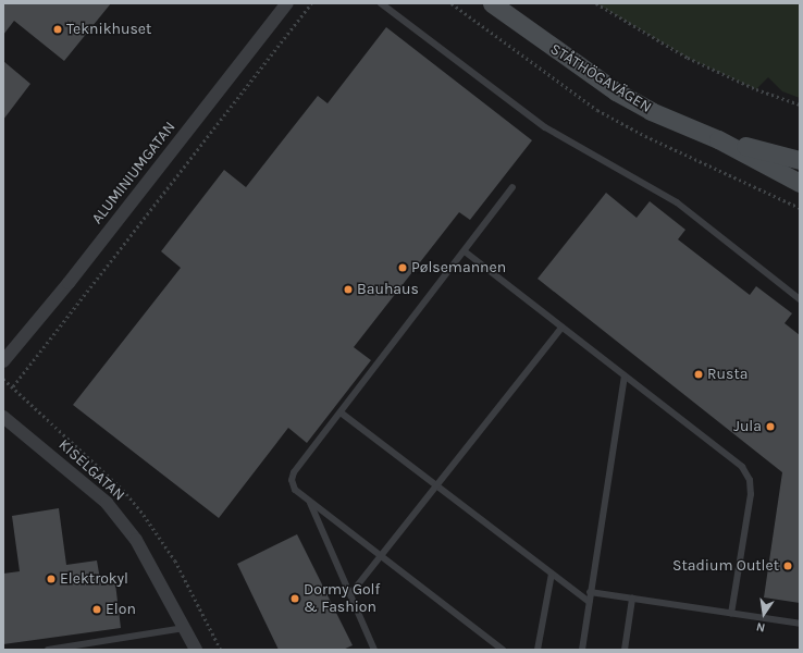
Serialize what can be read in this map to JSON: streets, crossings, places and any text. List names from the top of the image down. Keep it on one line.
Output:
{"streets":{"main road":["STÅTHÖGAVÄGEN"],"street":["ALUMINIUMGATAN","KISELGATAN"]},"places":["Teknikhuset","Pølsemannen","Bauhaus","Rusta","Jula","Stadium Outlet","Elektrokyl","Dormy Golf & Fashion","Elon"],"north":"bottom"}
